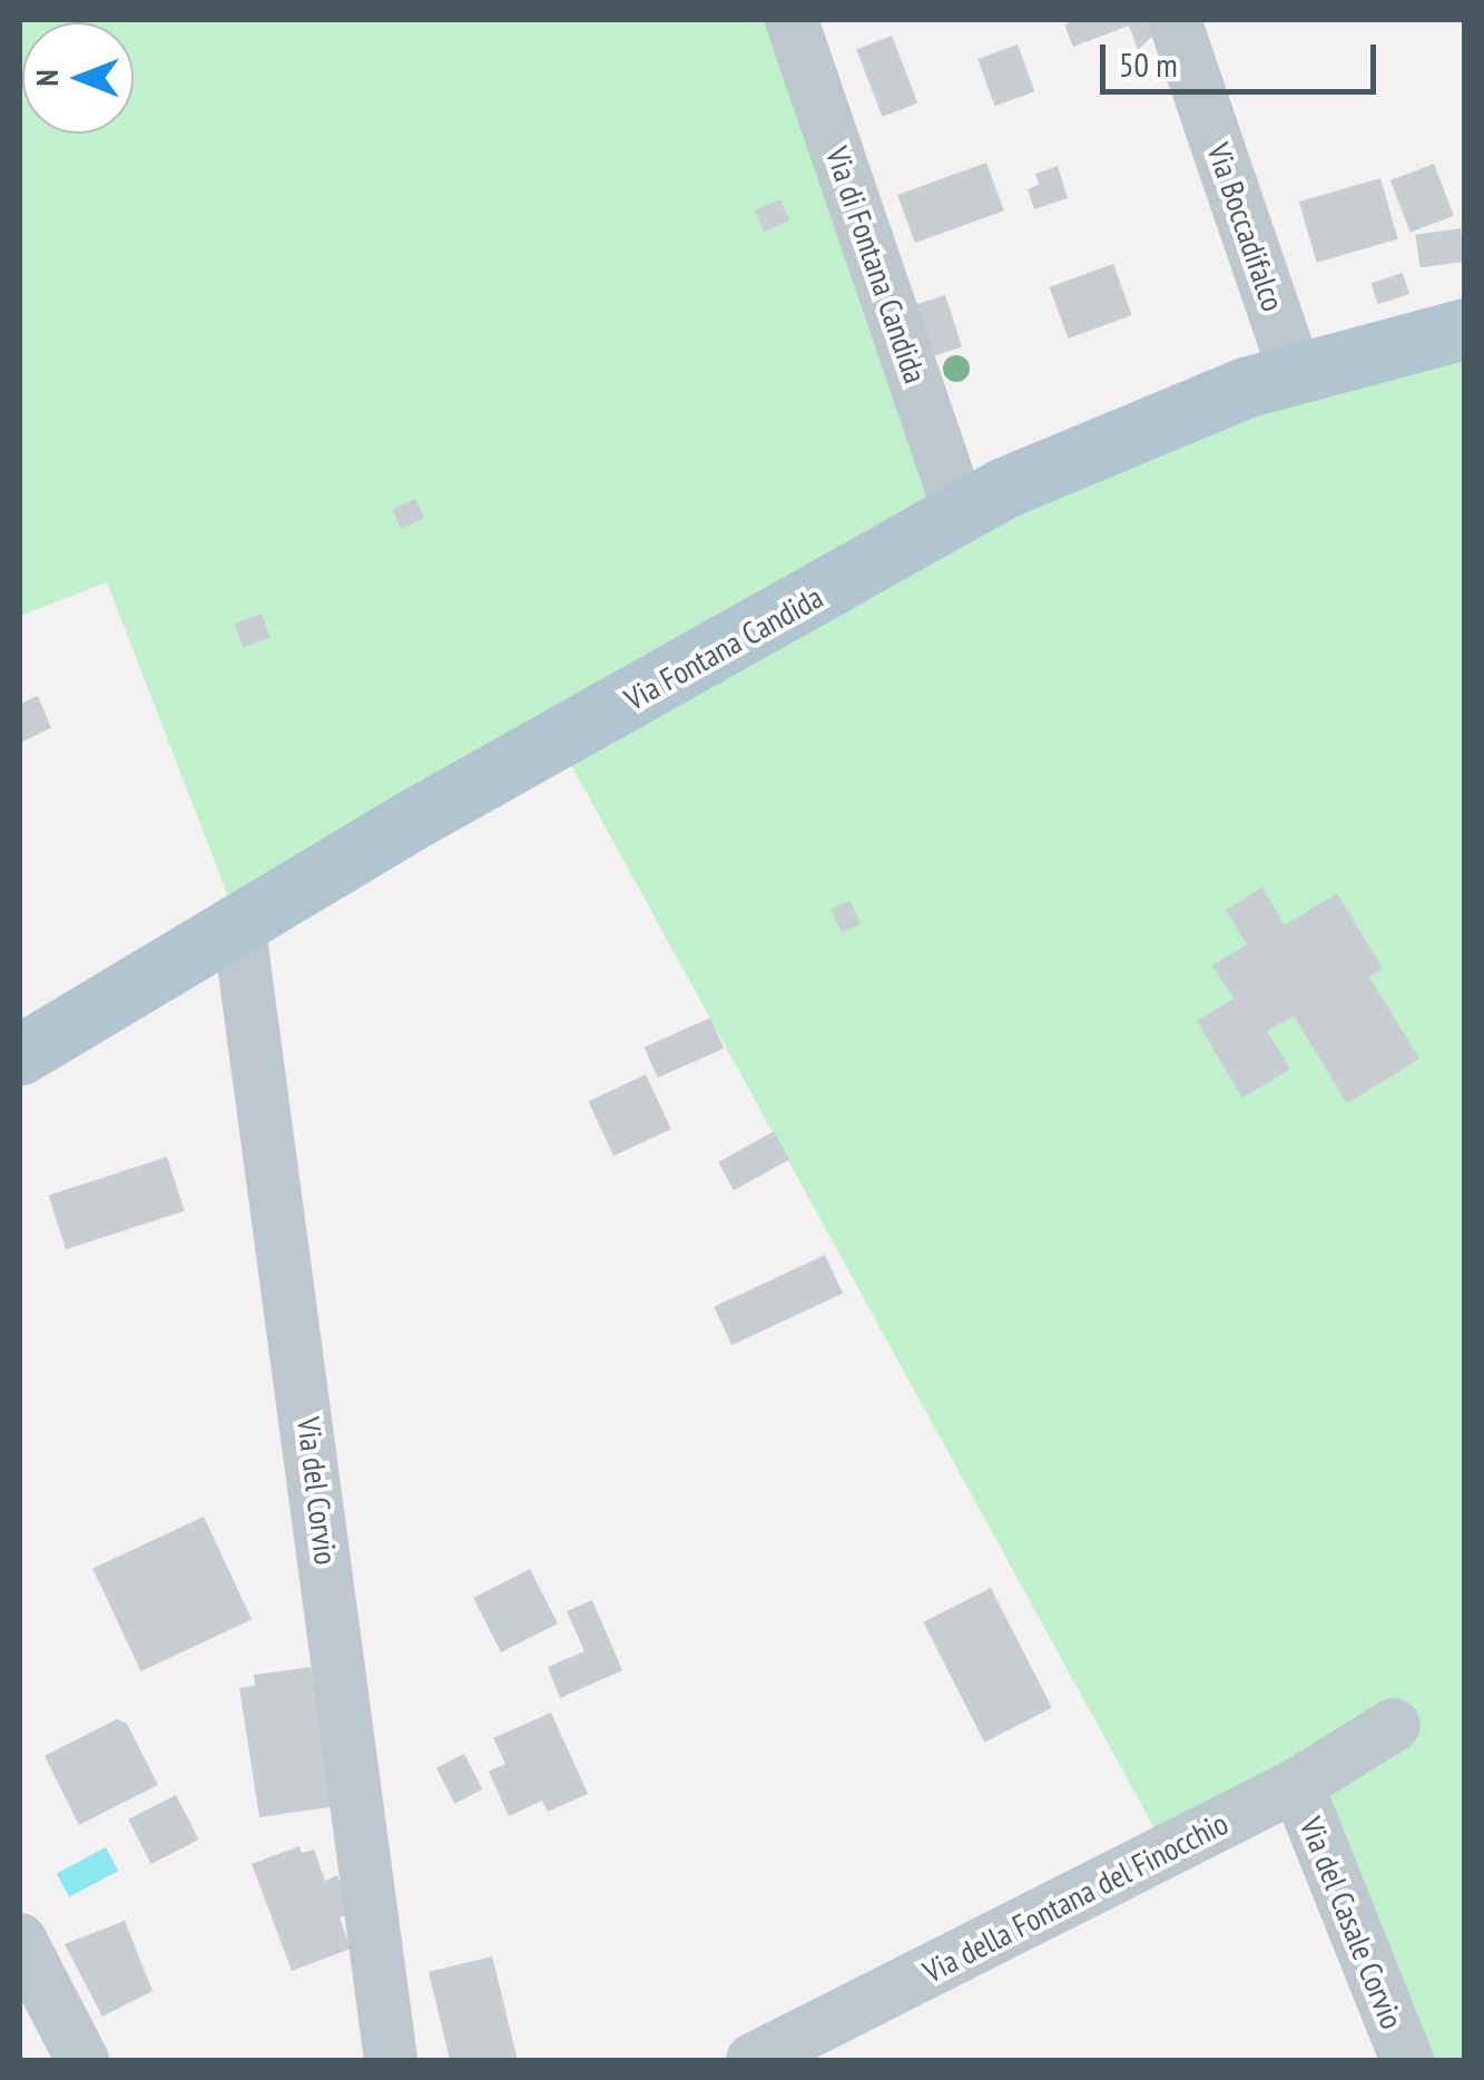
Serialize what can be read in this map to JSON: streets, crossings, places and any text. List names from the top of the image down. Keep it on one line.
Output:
{"streets":{"main road":["Via Fontana Candida"],"street":["Via Boccadifalco","Via di Fontana Candida","Via del Corvio","Via della Fontana del Finocchio","Via del Casale Corvio"]},"crossings":[["Via Boccadifalco","Via Fontana Candida"],["Via di Fontana Candida","Via Fontana Candida"],["Via Fontana Candida","Via del Corvio"],["Via della Fontana del Finocchio","Via del Casale Corvio"]],"scale_bar":"50 m","north":"left"}
